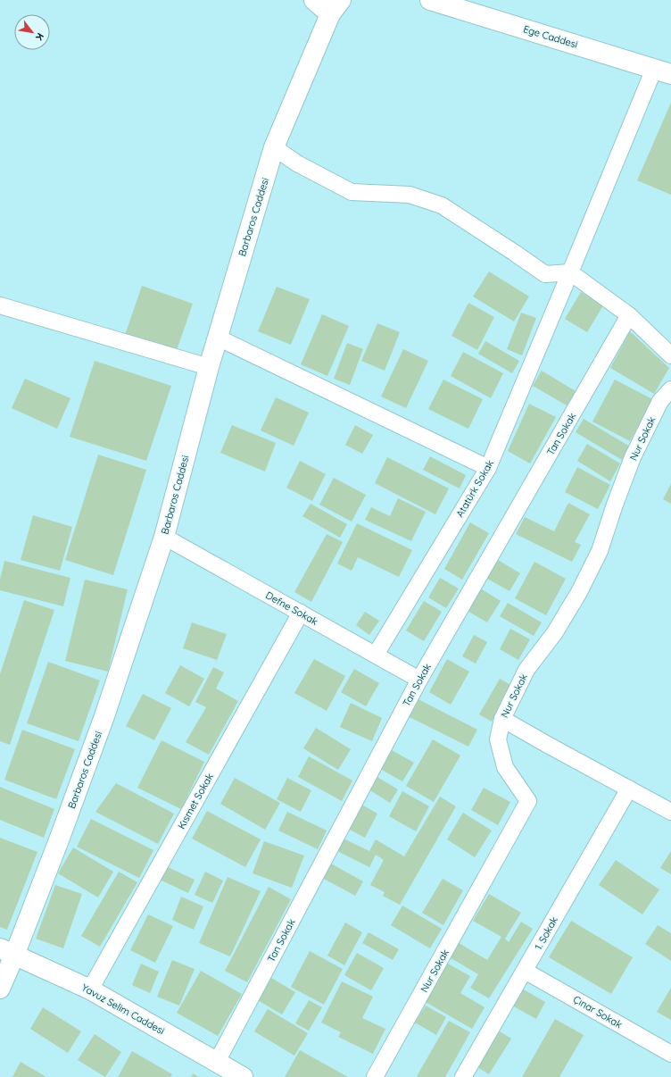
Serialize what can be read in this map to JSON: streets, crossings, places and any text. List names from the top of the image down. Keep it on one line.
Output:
{"streets":{"street":["Ege Caddesi","Barbaros Caddesi","Tan Sokak","Nur Sokak","Atatürk Sokak","Defne Sokak","Kısmet Sokak","1. Sokak","Yavuz Selim Caddesi","Çınar Sokak"]},"crossings":[["Ege Caddesi","Atatürk Sokak"],["Barbaros Caddesi","Defne Sokak"],["Barbaros Caddesi","Yavuz Selim Caddesi"],["Tan Sokak","Defne Sokak"],["Tan Sokak","Yavuz Selim Caddesi"],["Atatürk Sokak","Defne Sokak"],["Defne Sokak","Kısmet Sokak"],["Kısmet Sokak","Yavuz Selim Caddesi"],["1. Sokak","Çınar Sokak"]],"north":"bottom right"}
